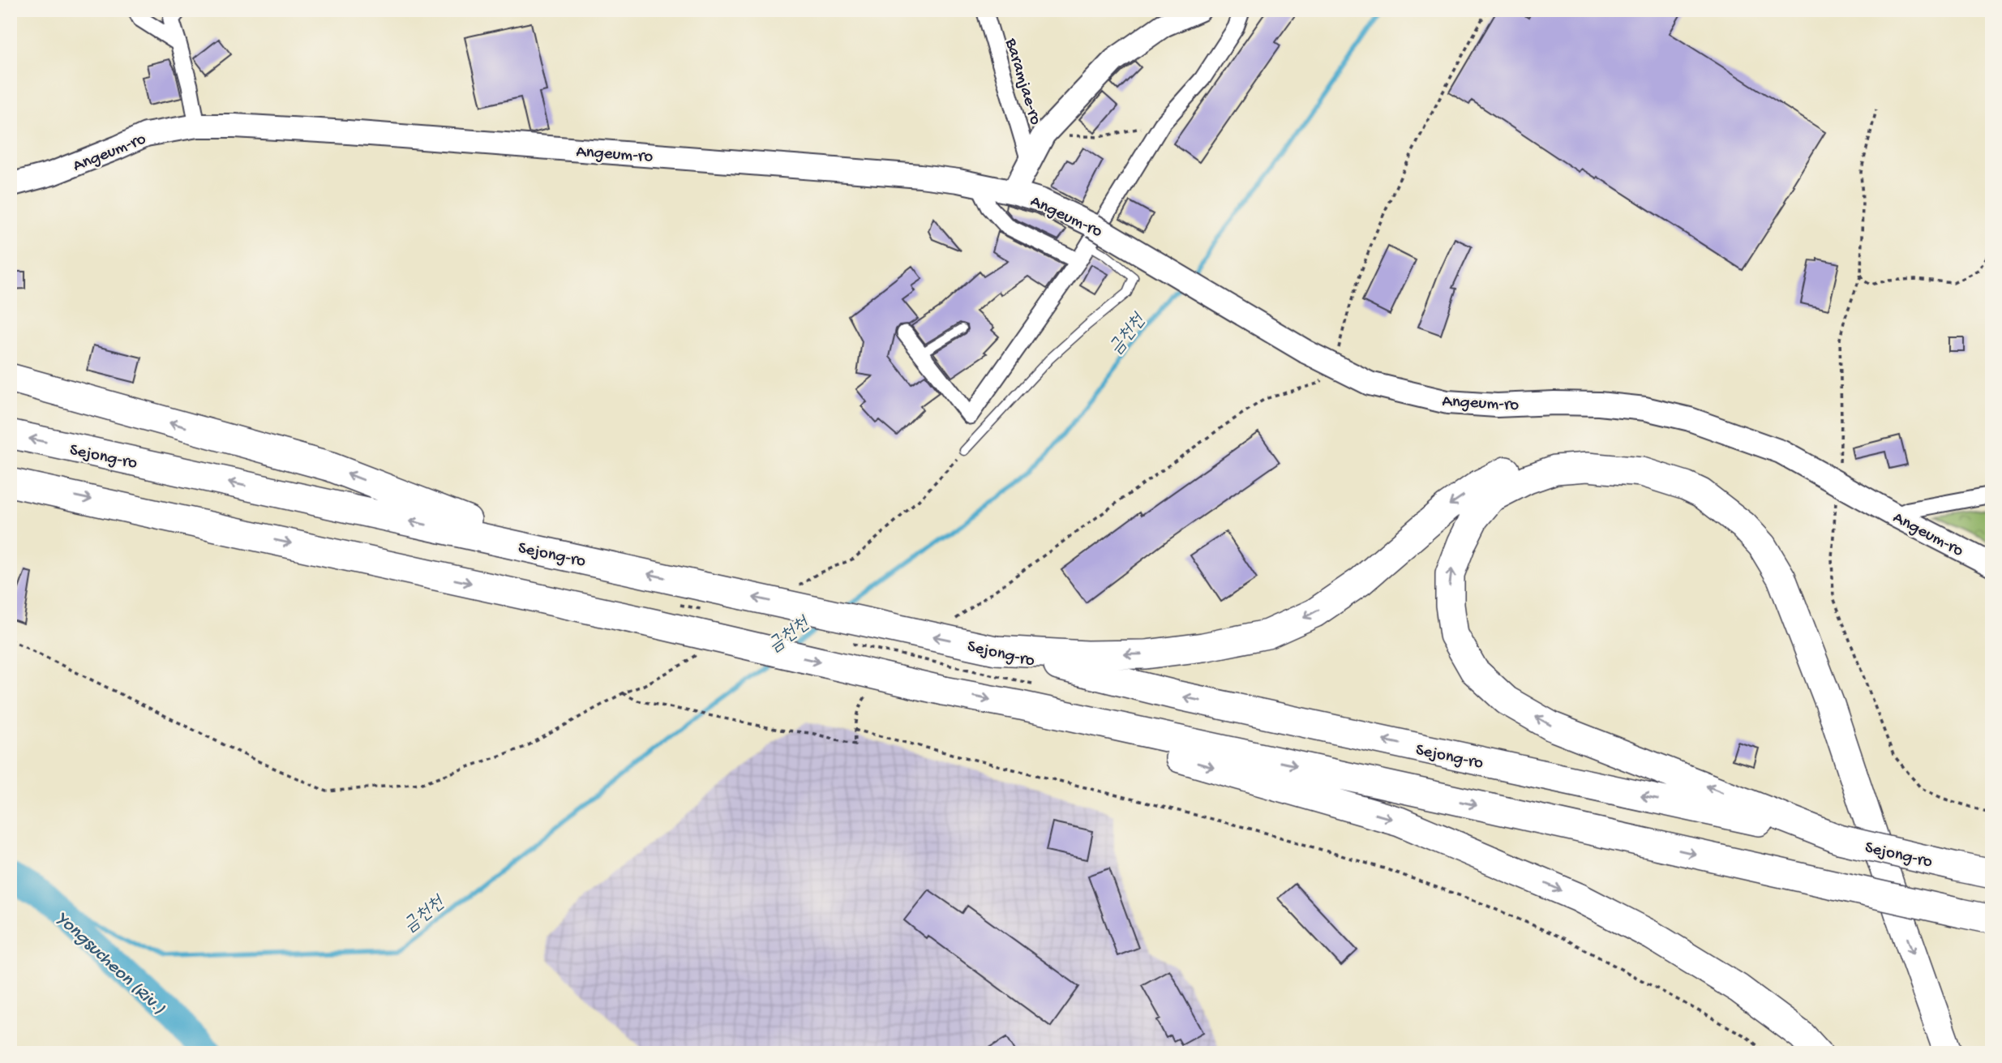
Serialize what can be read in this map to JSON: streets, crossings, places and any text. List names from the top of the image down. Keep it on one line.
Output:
{"streets":{"highway":["Sejong-ro"],"street":["Baramjae-ro","Angeum-ro"]},"water":["금천천","Yongsucheon (Riv.)"]}
